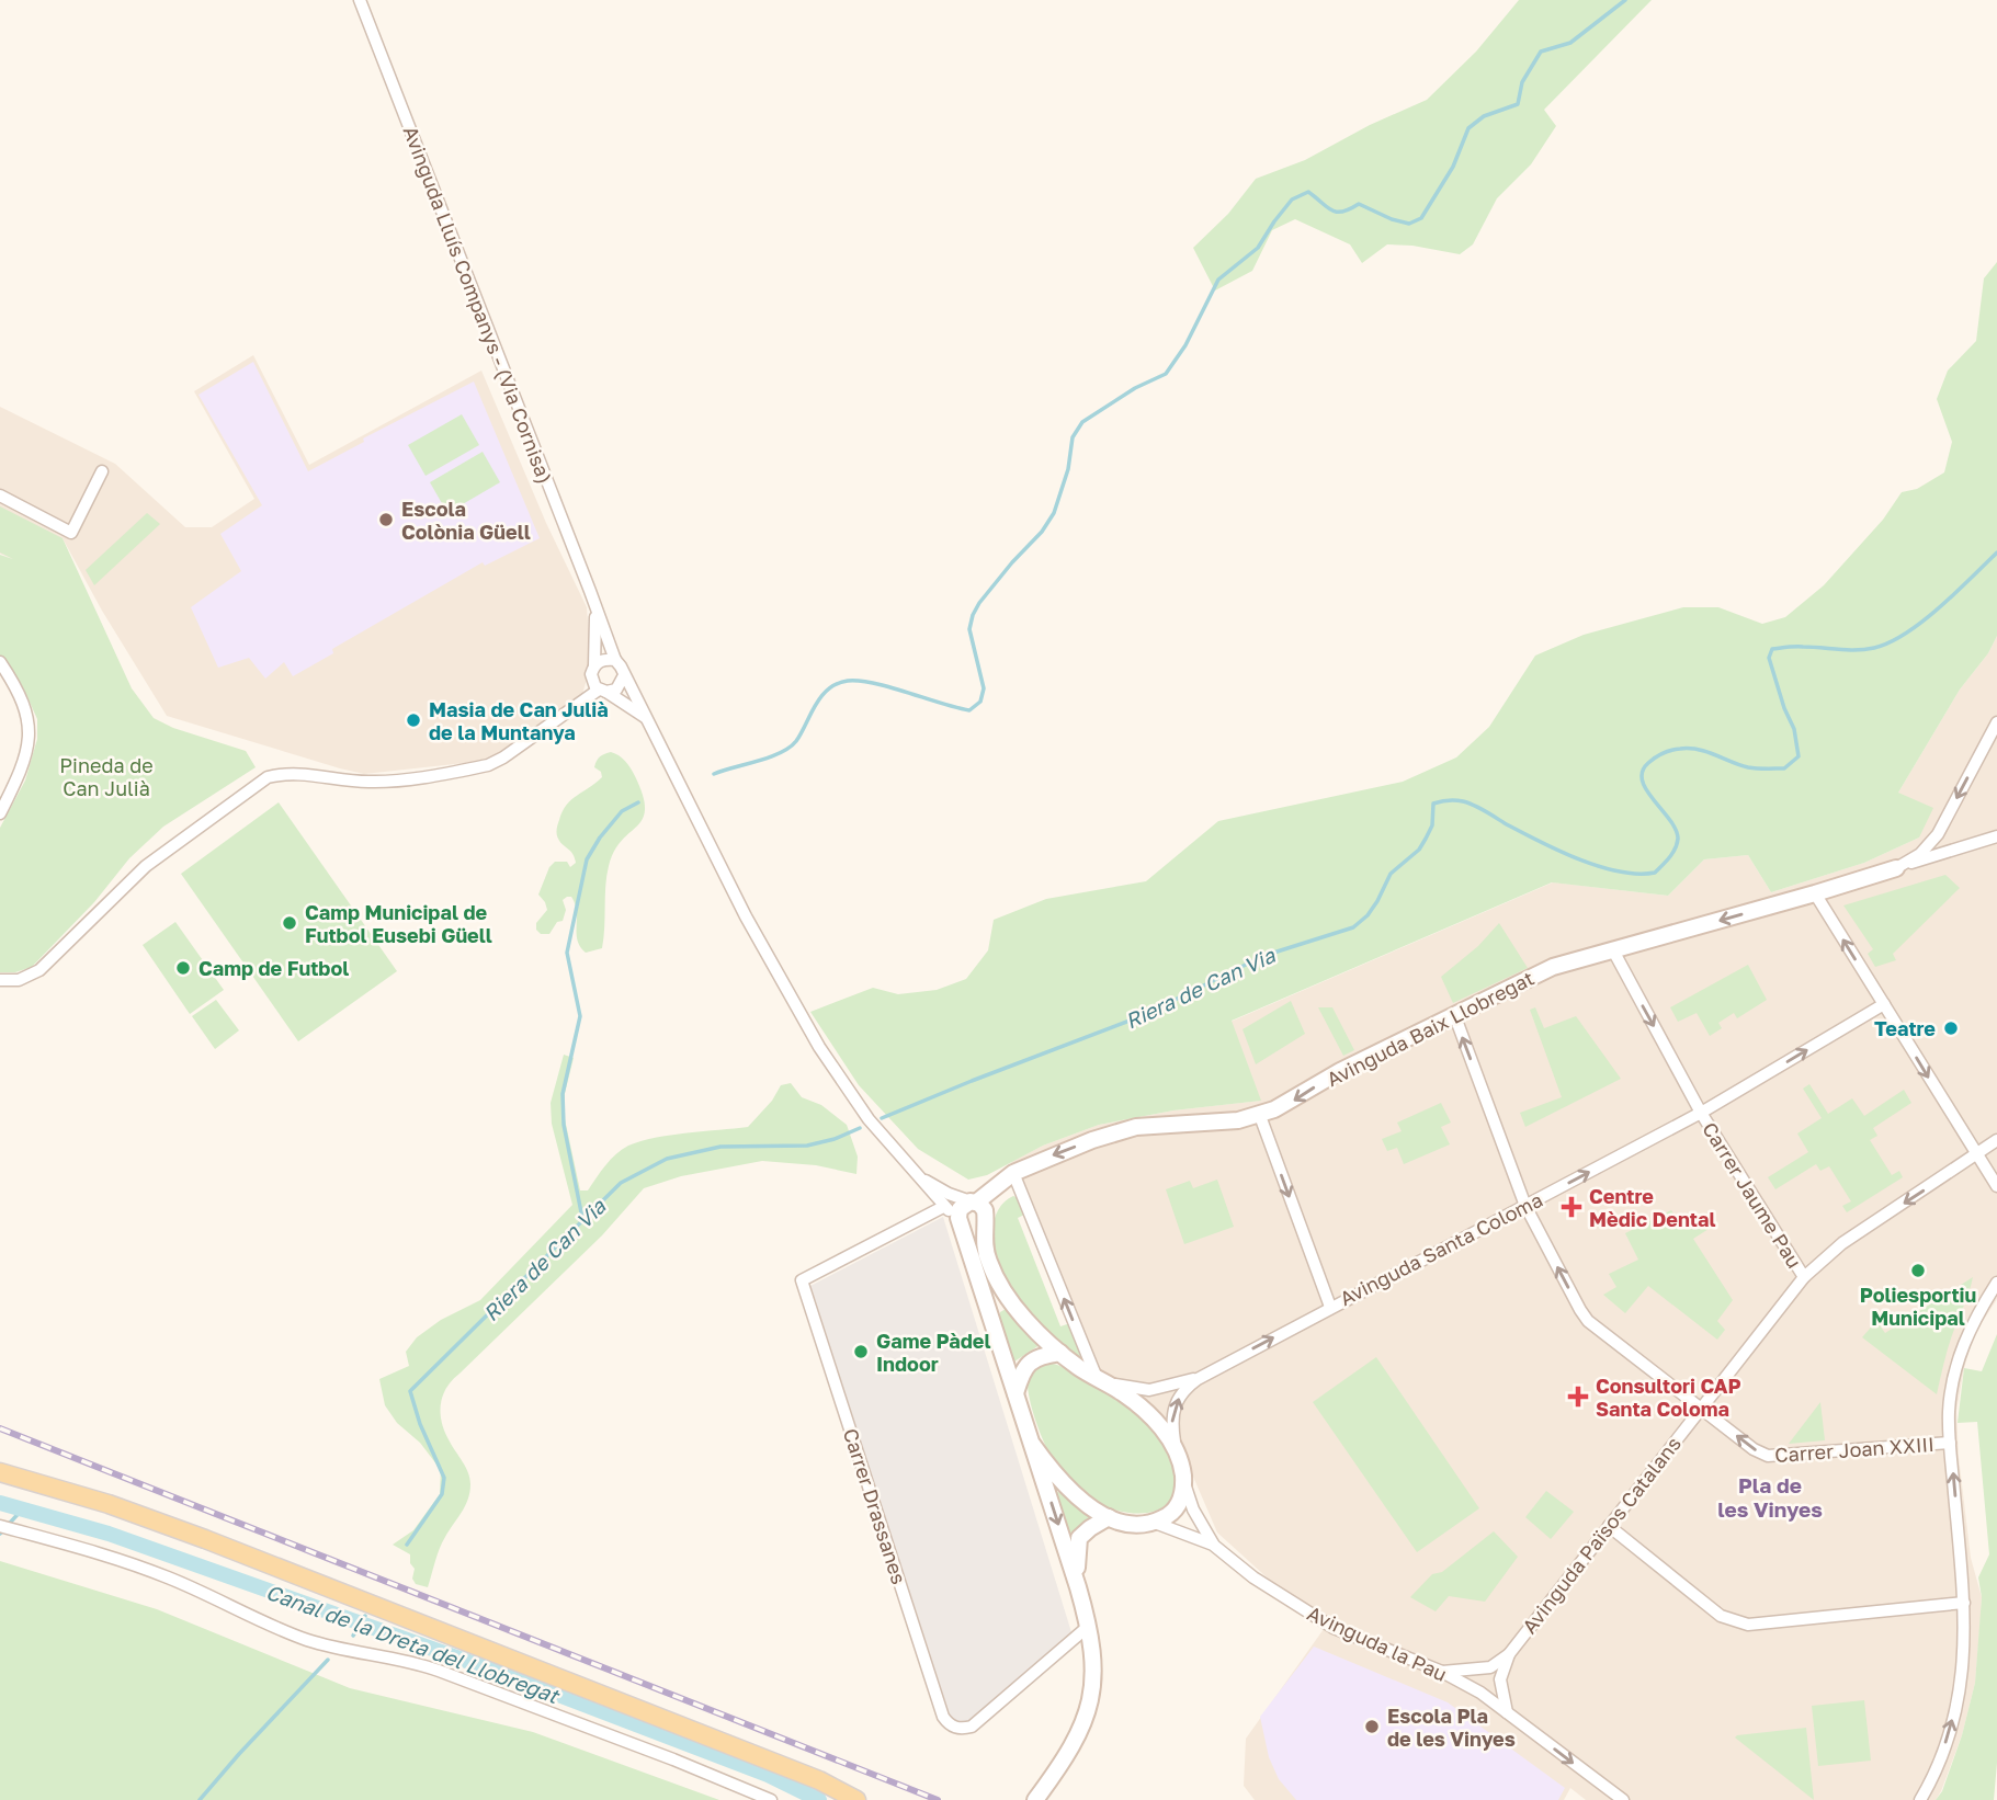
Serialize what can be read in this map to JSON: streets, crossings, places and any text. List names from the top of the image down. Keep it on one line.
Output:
{"streets":{"street":["Avinguda Lluís Companys - (Via Cornisa)","Avinguda Baix Llobregat","Carrer Jaume Pau","Avinguda Santa Coloma","Carrer Joan XXIII","Carrer Drassanes","Avinguda Països Catalans","Avinguda la Pau"]},"crossings":[["Avinguda Baix Llobregat","Carrer Jaume Pau"],["Avinguda Baix Llobregat","Carrer Joan XXIII"],["Carrer Jaume Pau","Avinguda Santa Coloma"],["Carrer Jaume Pau","Avinguda Països Catalans"],["Avinguda Santa Coloma","Carrer Joan XXIII"],["Carrer Joan XXIII","Avinguda Països Catalans"],["Avinguda Països Catalans","Avinguda la Pau"]],"one_way":["Avinguda Baix Llobregat","Carrer Jaume Pau","Avinguda Santa Coloma","Carrer Joan XXIII"],"districts":["Pla de les Vinyes"],"water":["Riera de Can Via","Canal de la Dreta del Llobregat"],"parks":["Pineda de Can Julià"],"places":{"other":["Escola Colònia Güell","Masia de Can Julià de la Muntanya","Camp Municipal de Futbol Eusebi Güell","Camp de Futbol","Teatre","Poliesportiu Municipal","Game Pàdel Indoor","Escola Pla de les Vinyes"],"health":["Centre Mèdic Dental","Consultori CAP Santa Coloma"]}}
